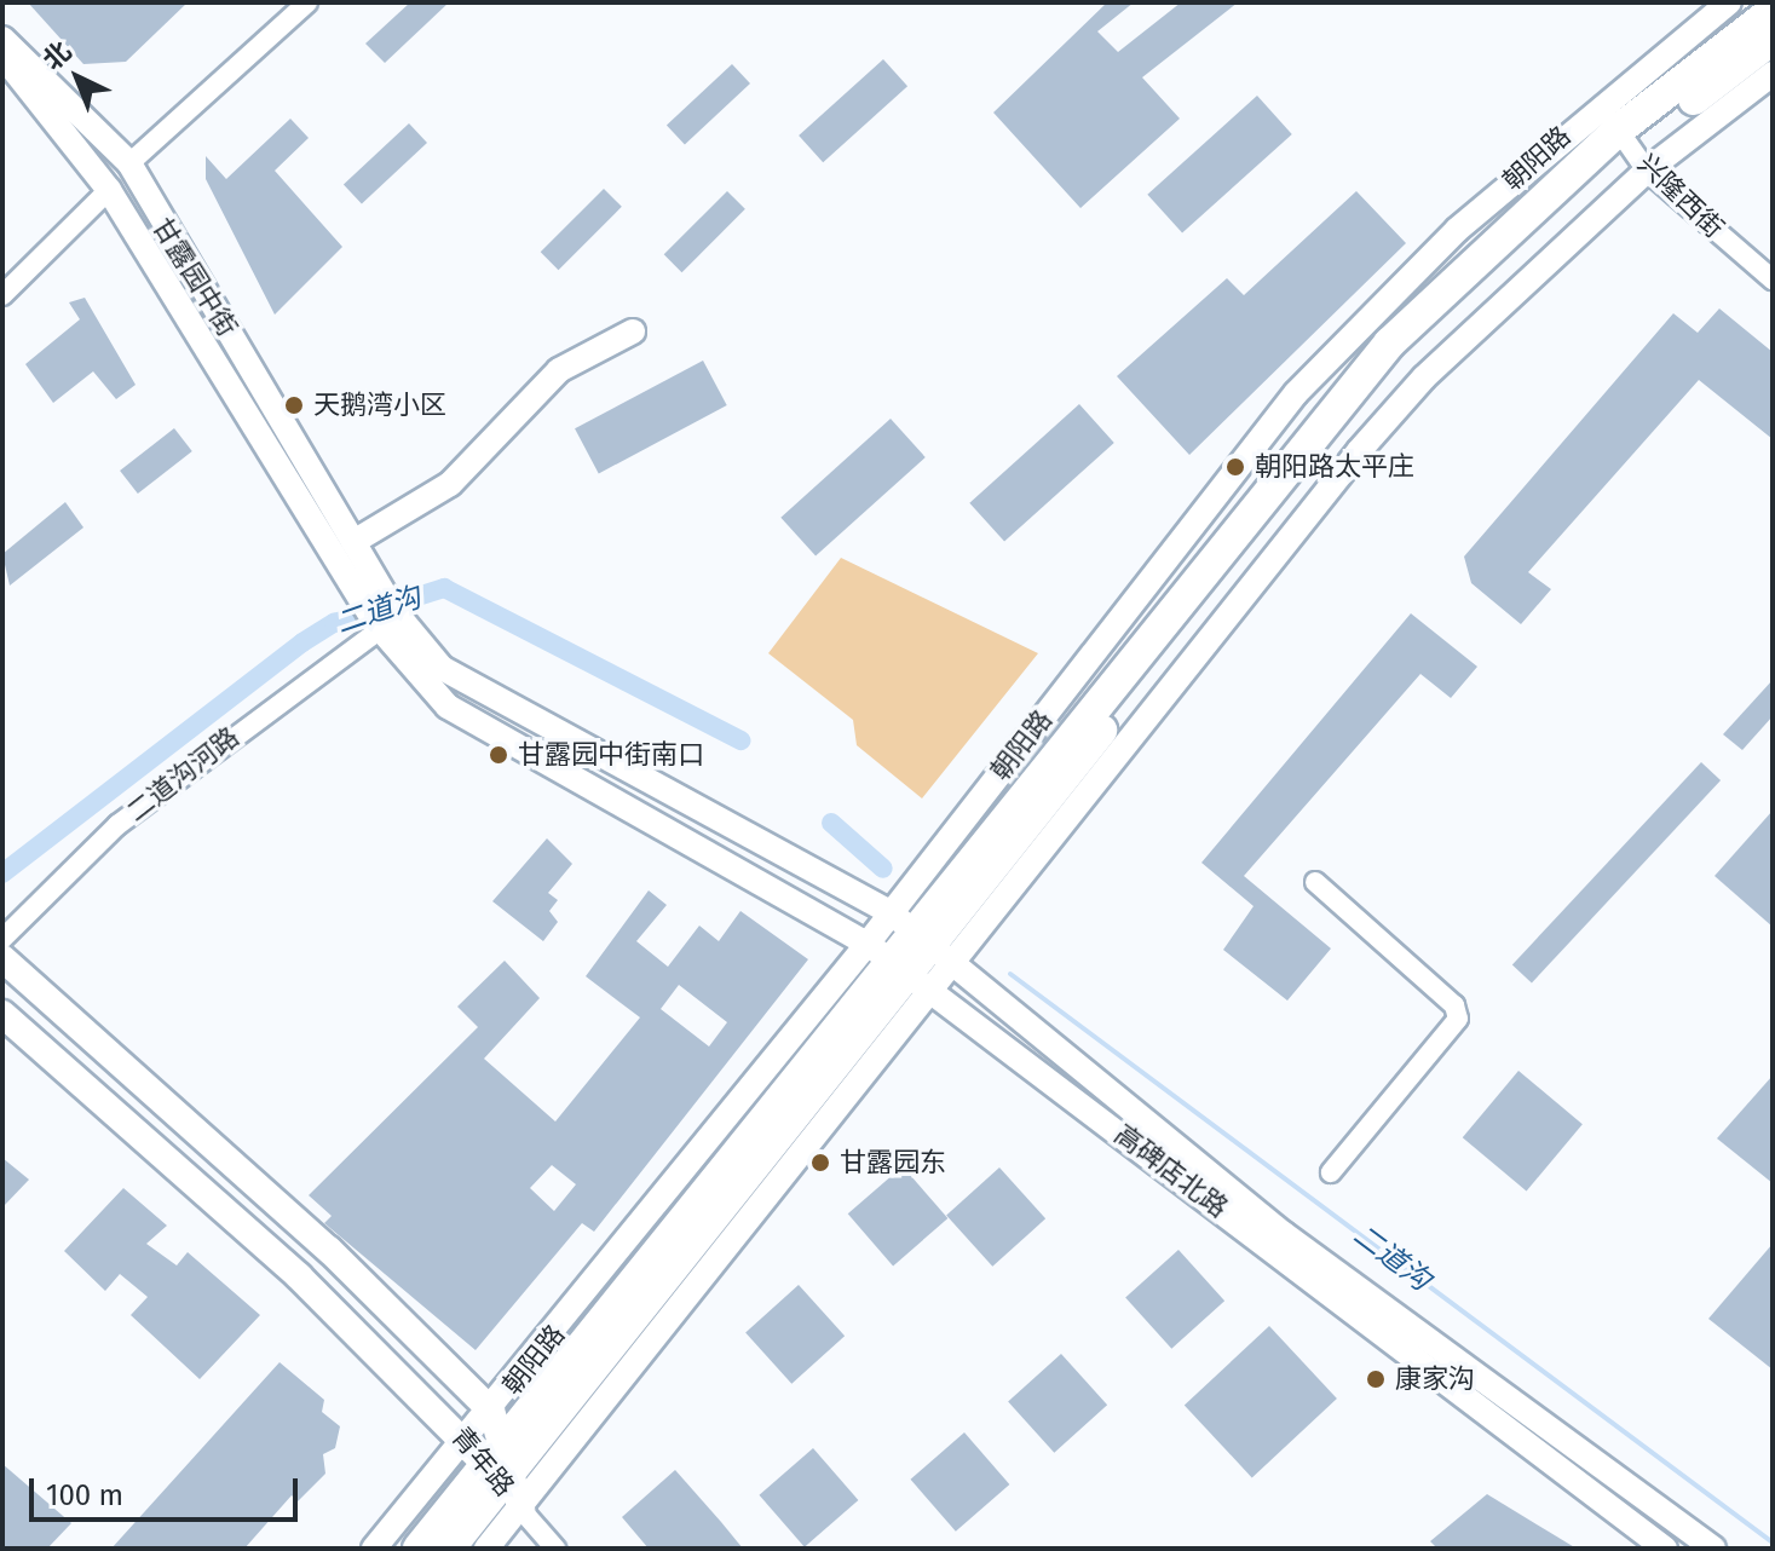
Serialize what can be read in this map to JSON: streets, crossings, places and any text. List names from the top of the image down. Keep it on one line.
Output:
{"streets":{"highway":["朝阳路"],"main road":["青年路"],"street":["兴隆西街","甘露园中街","二道沟河路","高碑店北路"]},"crossings":[["朝阳路","兴隆西街"],["朝阳路","高碑店北路"],["朝阳路","青年路"],["二道沟河路","高碑店北路"]],"water":["二道沟"],"places":["天鹅湾小区","朝阳路太平庄","甘露园中街南口","甘露园东","康家沟"],"scale_bar":"100 m","north":"top left"}
